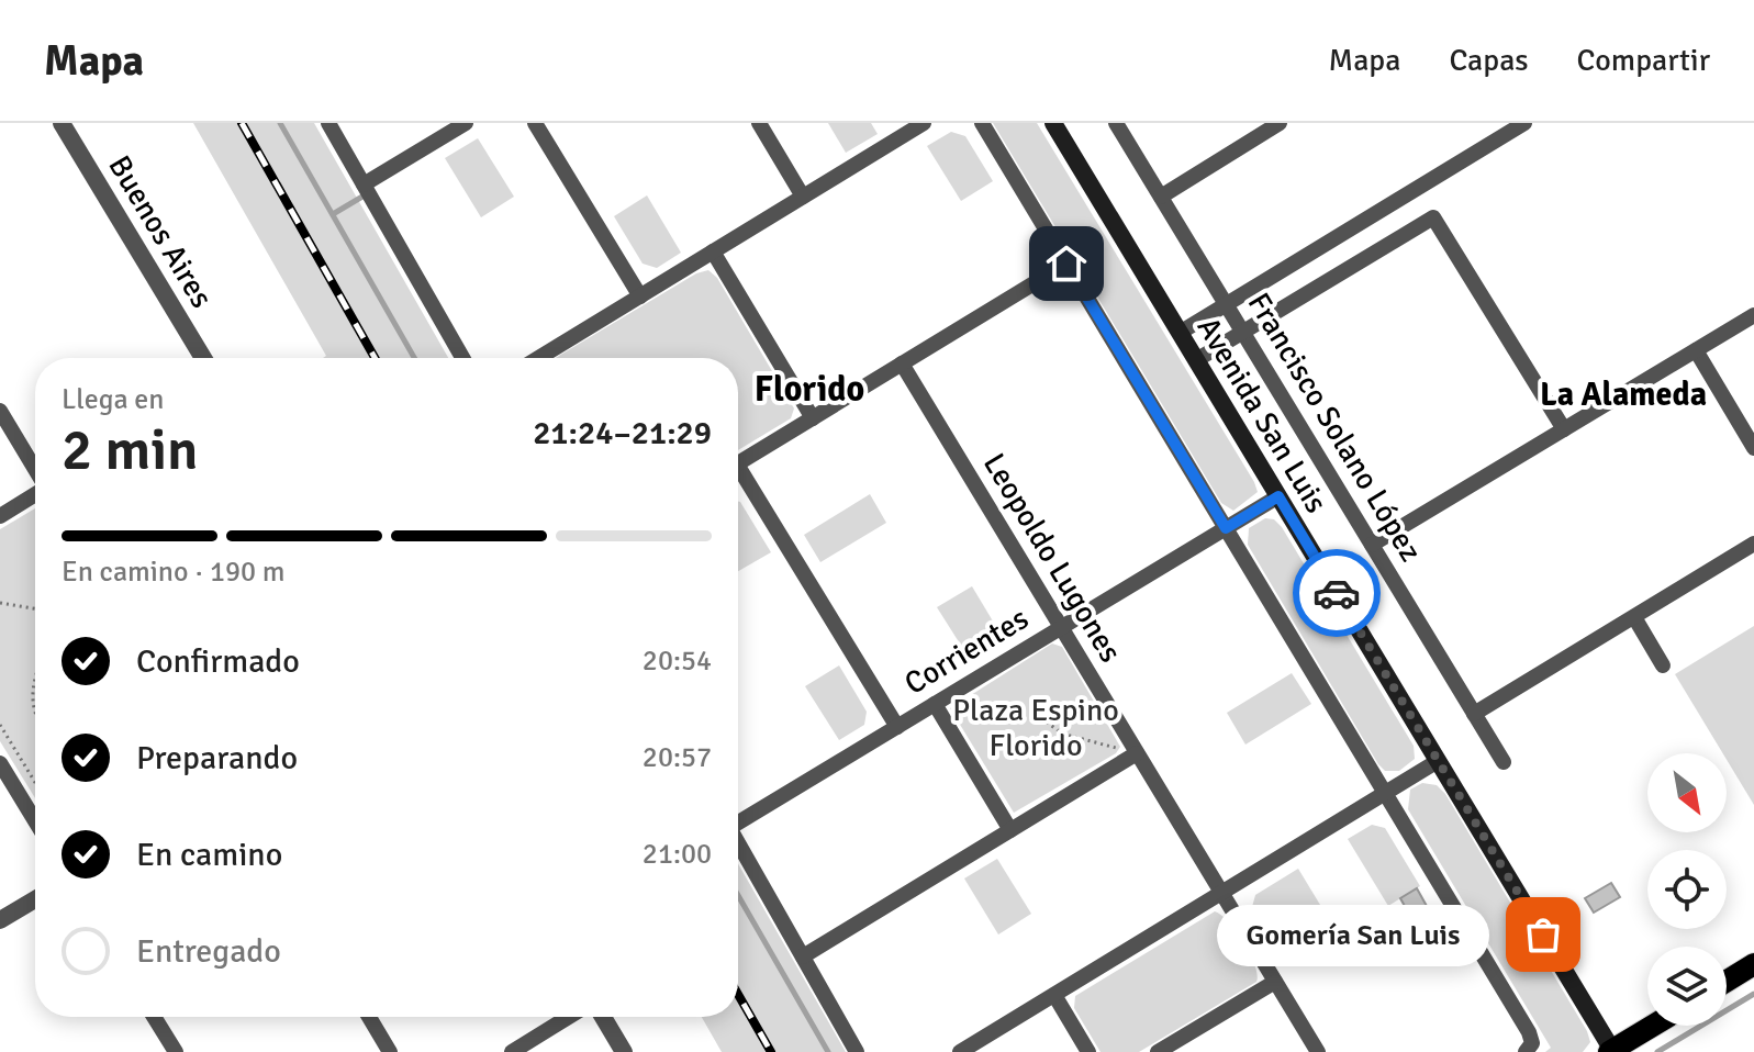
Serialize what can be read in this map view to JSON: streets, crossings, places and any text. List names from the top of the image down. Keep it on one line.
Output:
{"streets":{"main road":["Avenida San Luis"],"street":["Buenos Aires","Francisco Solano López","Leopoldo Lugones","Corrientes"]},"crossings":[["Avenida San Luis","Corrientes"],["Leopoldo Lugones","Corrientes"]],"districts":["Florido","La Alameda"],"parks":["Plaza Espino Florido"],"places":["Gomería San Luis"],"north":"bottom right","page":{"header":"Mapa","nav":["Mapa","Capas","Compartir"],"heading":["2 min","Llega en","21:24–21:29"],"bar":"En camino · 190 m","list":[["Confirmado","20:54"],["Preparando","20:57"],["En camino","21:00"],"Entregado"],"bubble":"Gomería San Luis"}}
